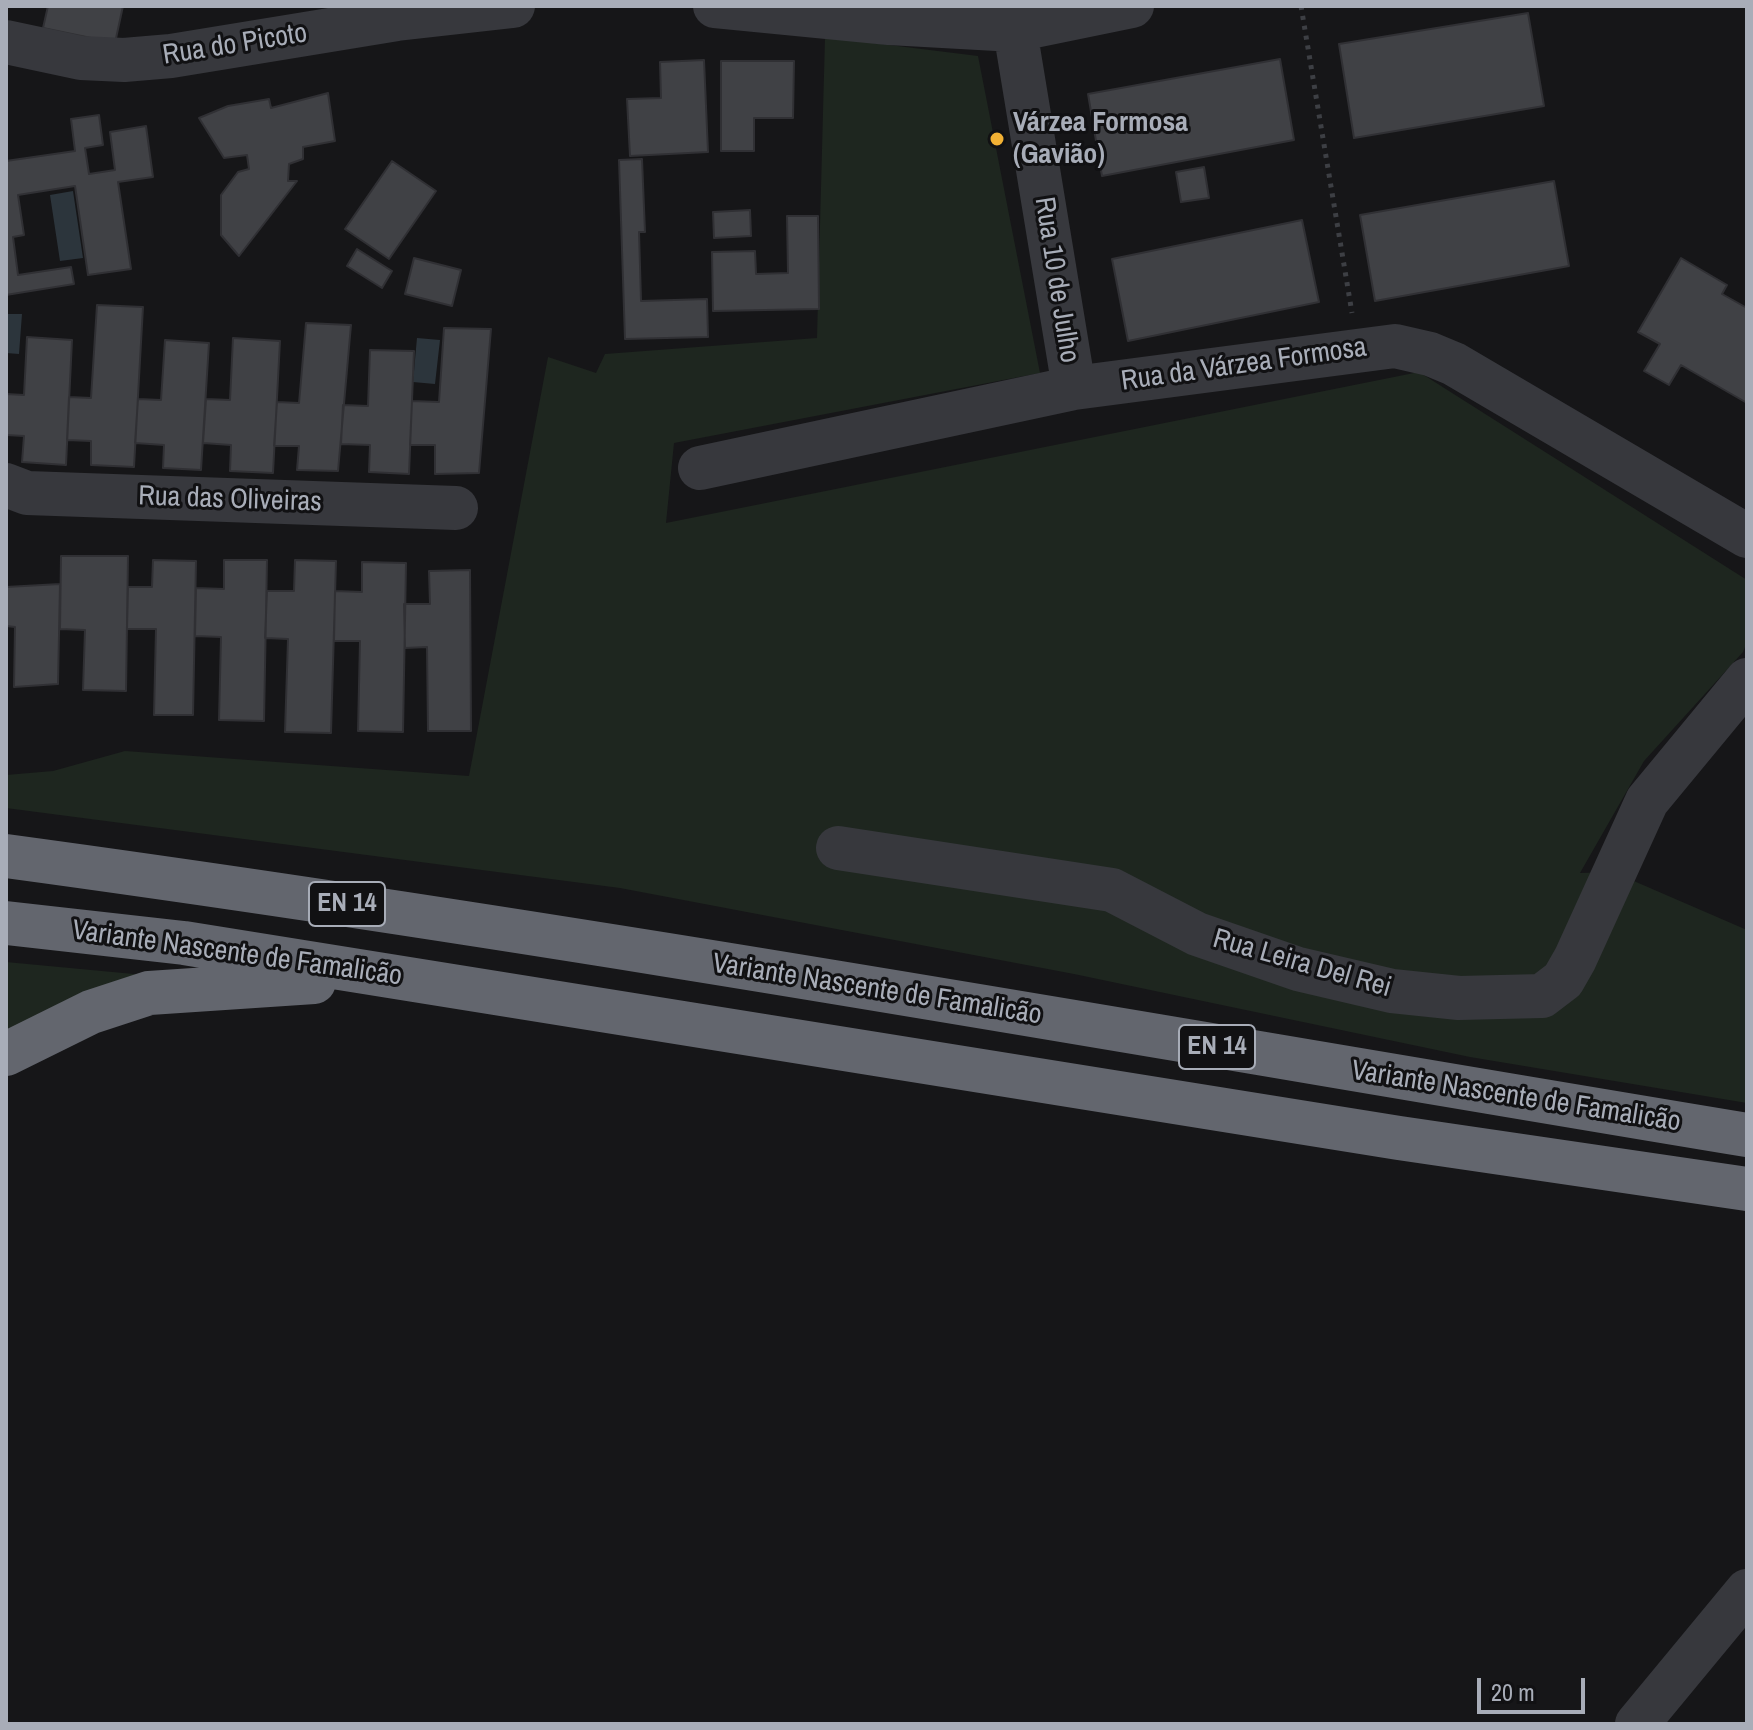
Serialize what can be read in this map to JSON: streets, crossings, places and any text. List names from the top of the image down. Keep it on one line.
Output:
{"streets":{"highway":["EN 14","Variante Nascente de Famalicão"],"street":["Rua do Picoto","Rua 10 de Julho","Rua da Várzea Formosa","Rua das Oliveiras","Rua Leira Del Rei"]},"crossings":[["Rua 10 de Julho","Rua da Várzea Formosa"]],"places":["Várzea Formosa (Gavião)"],"scale_bar":"20 m"}
